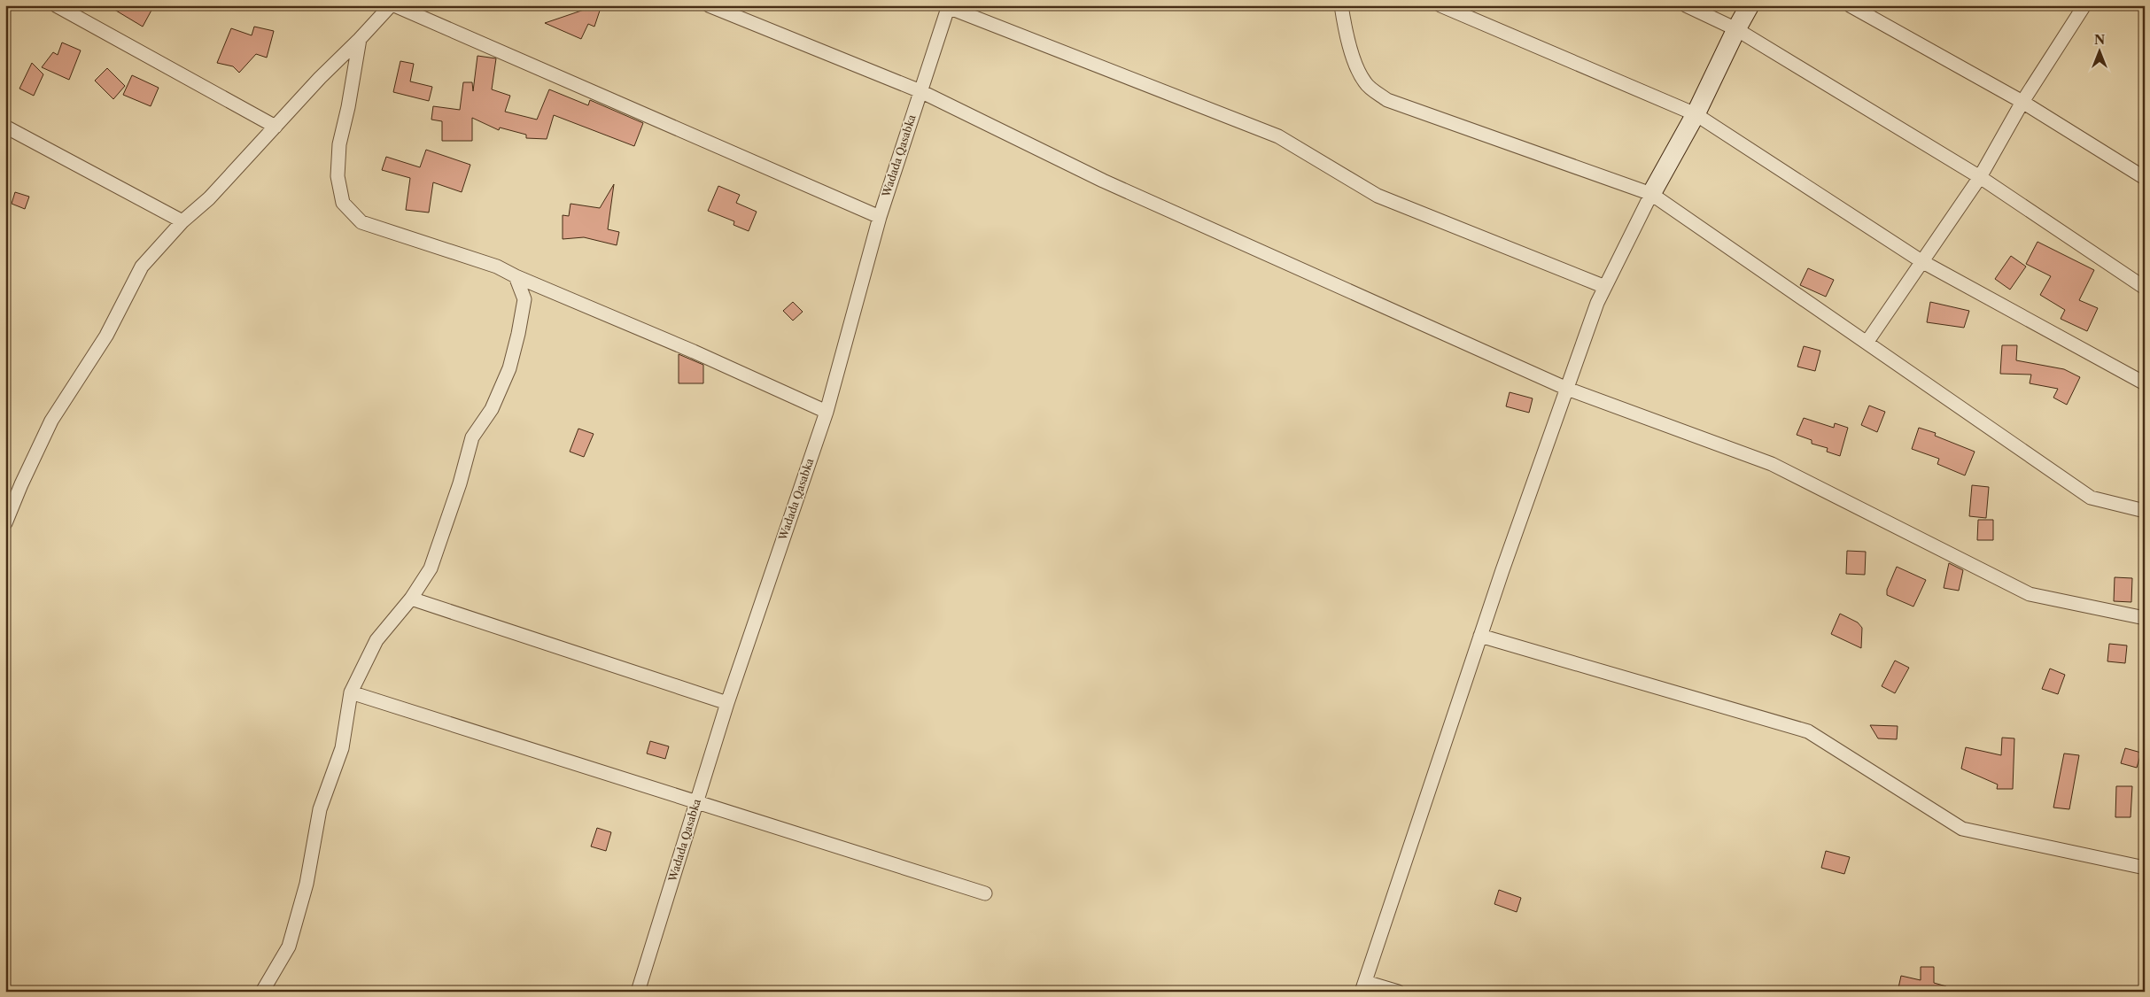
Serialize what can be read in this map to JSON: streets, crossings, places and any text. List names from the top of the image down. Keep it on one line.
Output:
{"streets":{"street":["Wadada Qasabka"]},"north":"top"}
